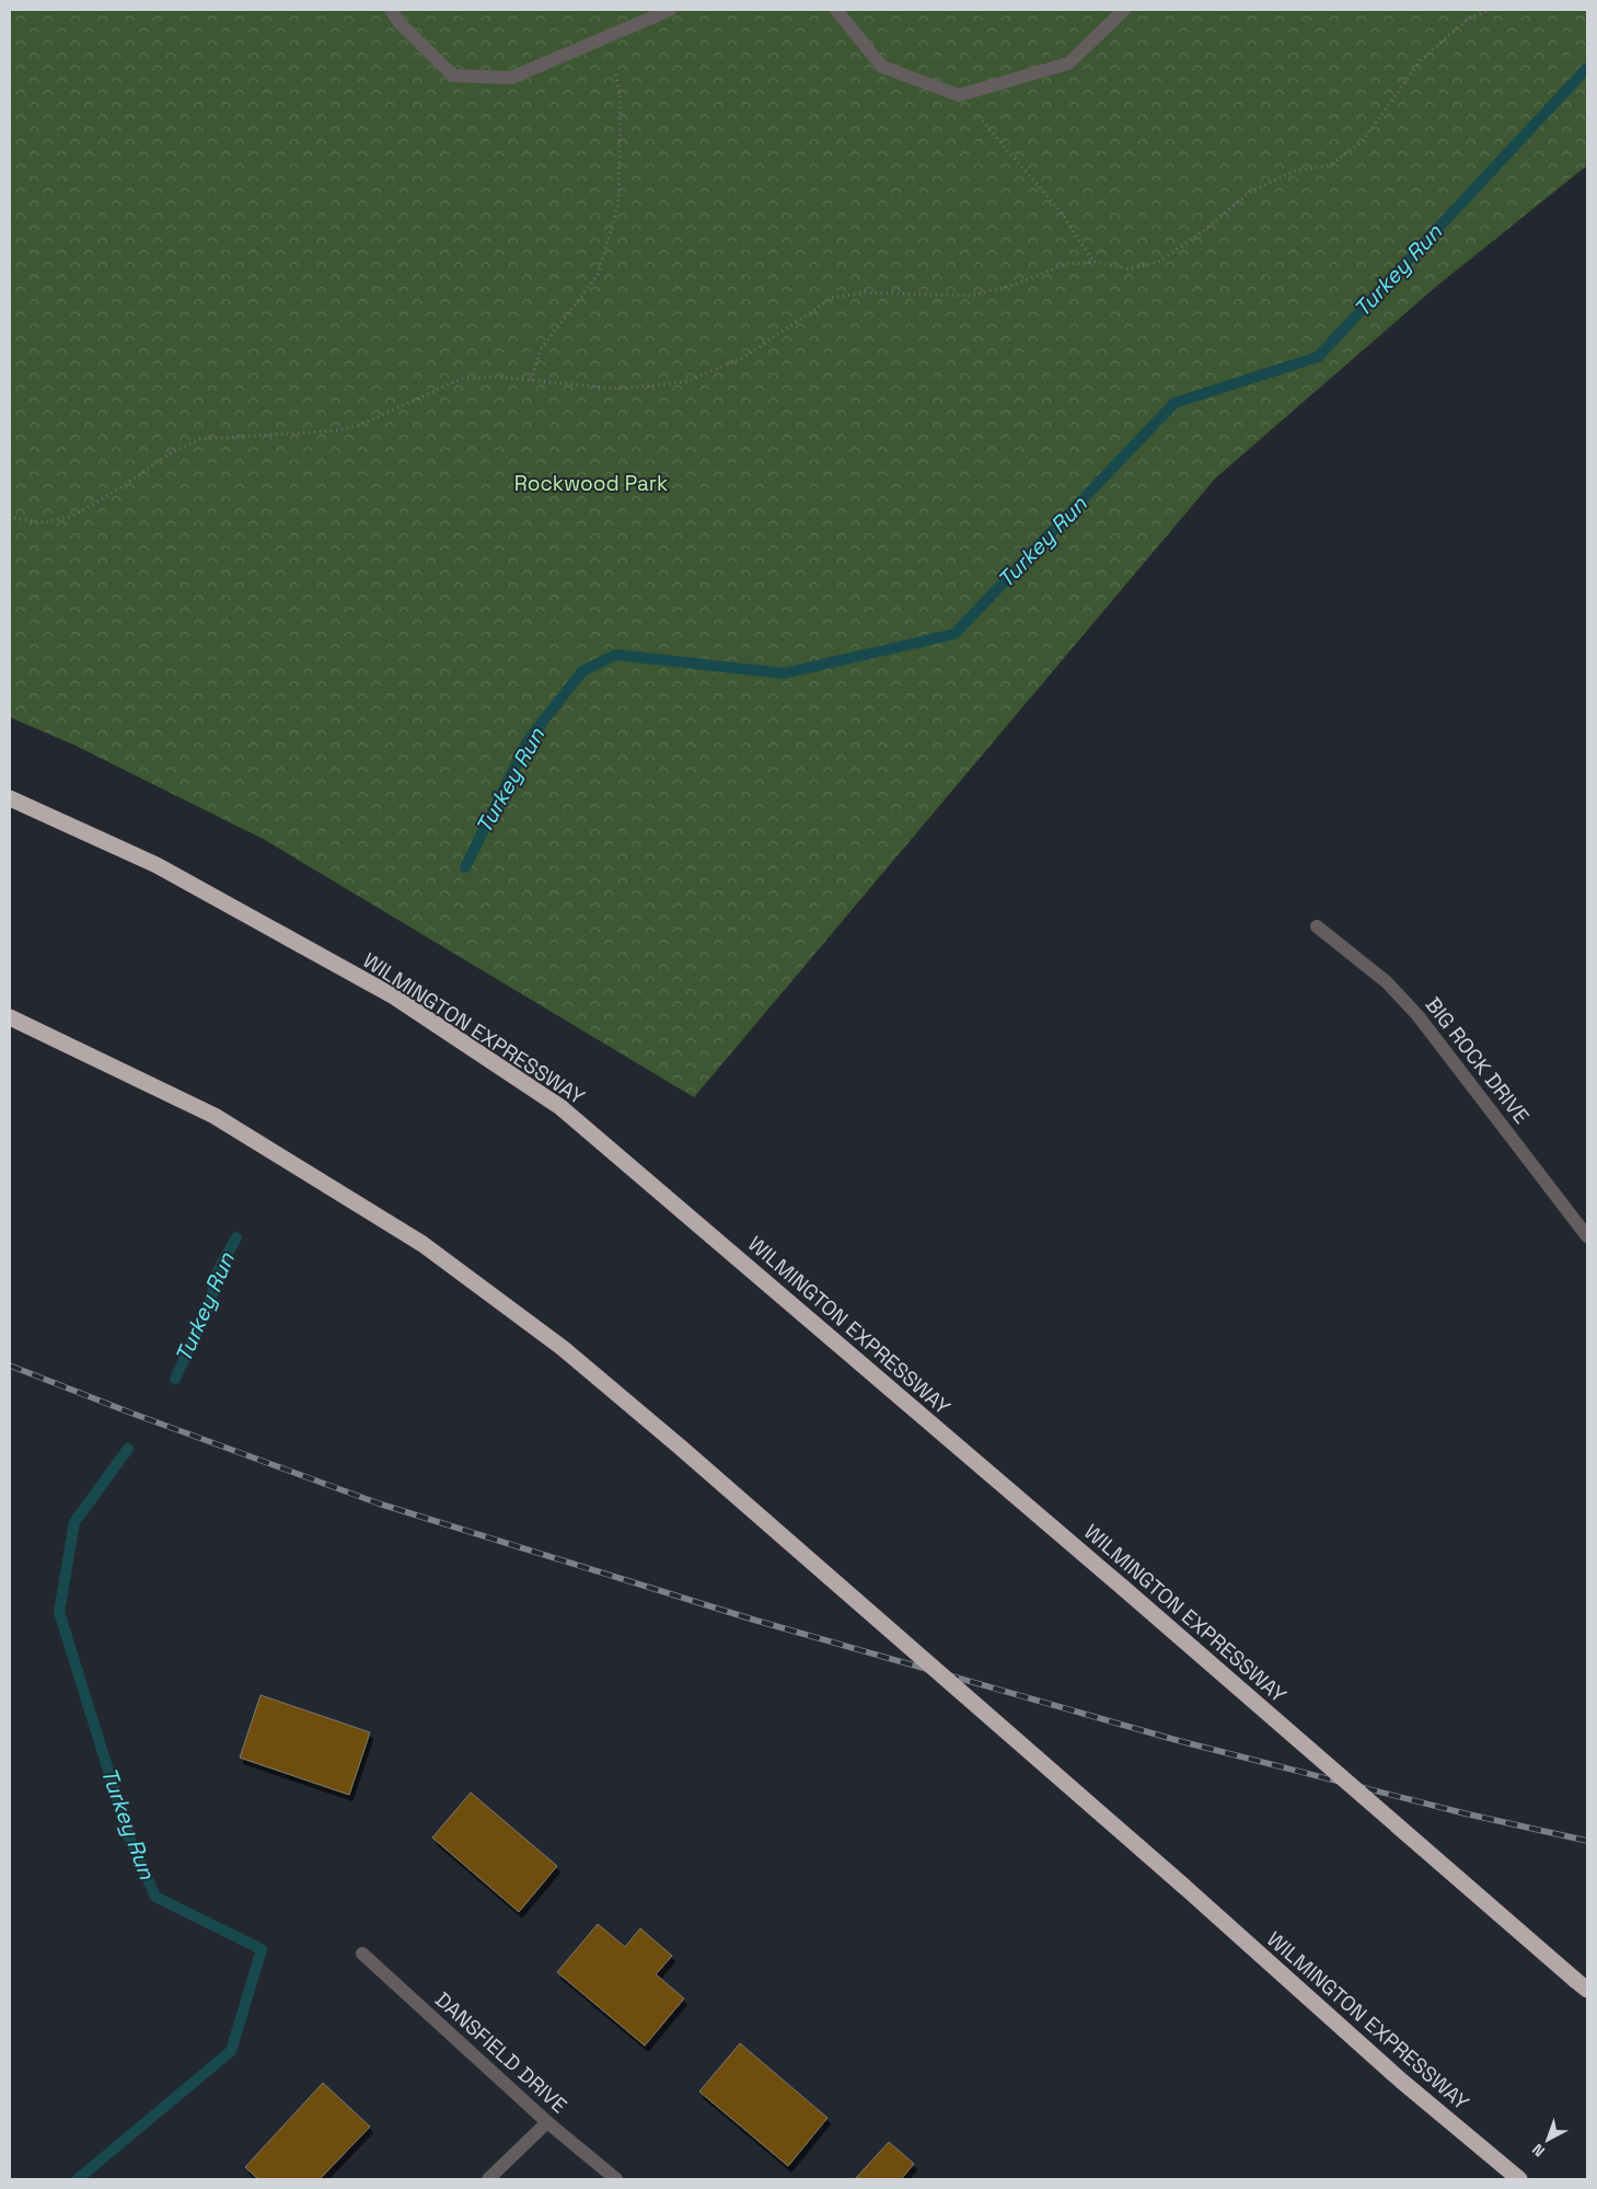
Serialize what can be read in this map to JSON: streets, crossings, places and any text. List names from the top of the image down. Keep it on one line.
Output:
{"streets":{"highway":["WILMINGTON EXPRESSWAY"],"street":["BIG ROCK DRIVE","DANSFIELD DRIVE"]},"water":["Turkey Run"],"parks":["Rockwood Park"],"north":"bottom left"}
